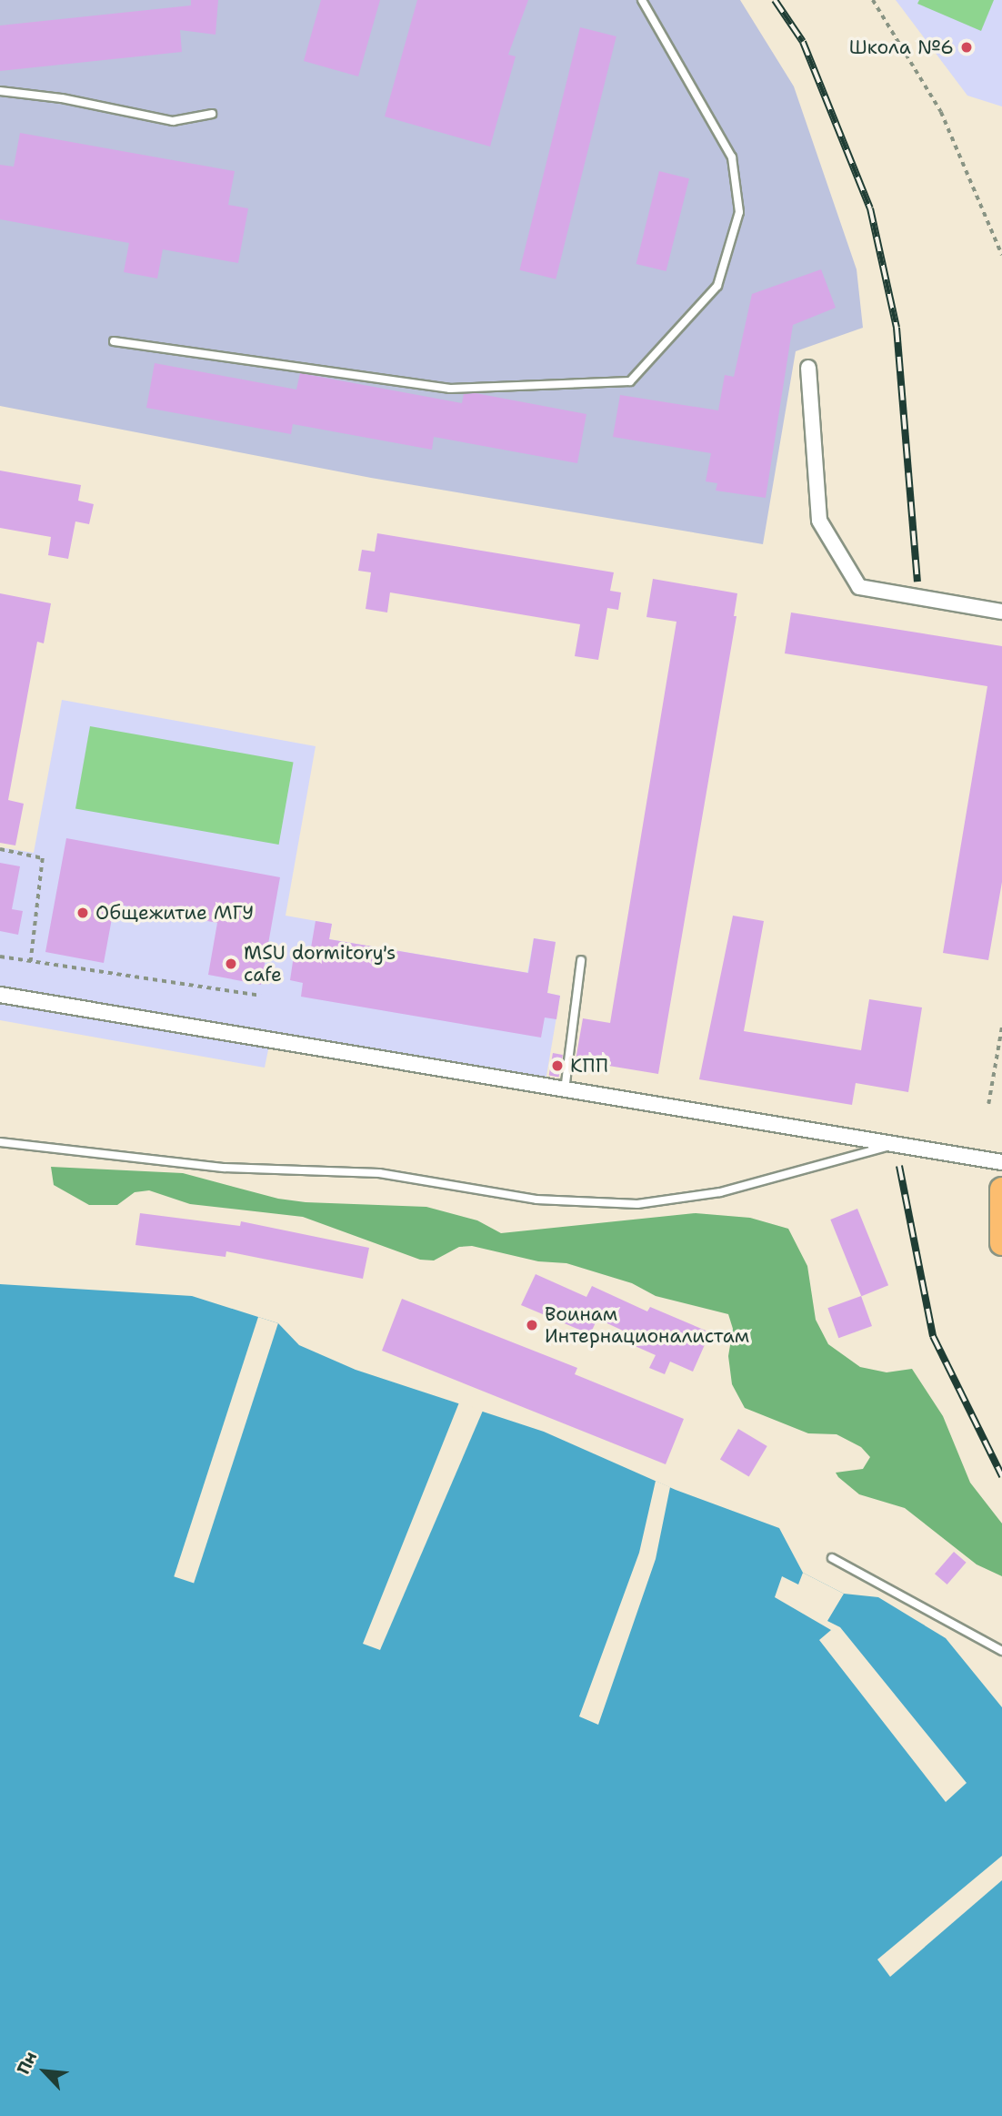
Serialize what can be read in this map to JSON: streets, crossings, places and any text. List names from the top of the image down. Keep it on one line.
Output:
{"places":["Школа №6","Общежитие МГУ","MSU dormitory's cafe","КПП","Воинам Интернационалистам"],"north":"top left"}
